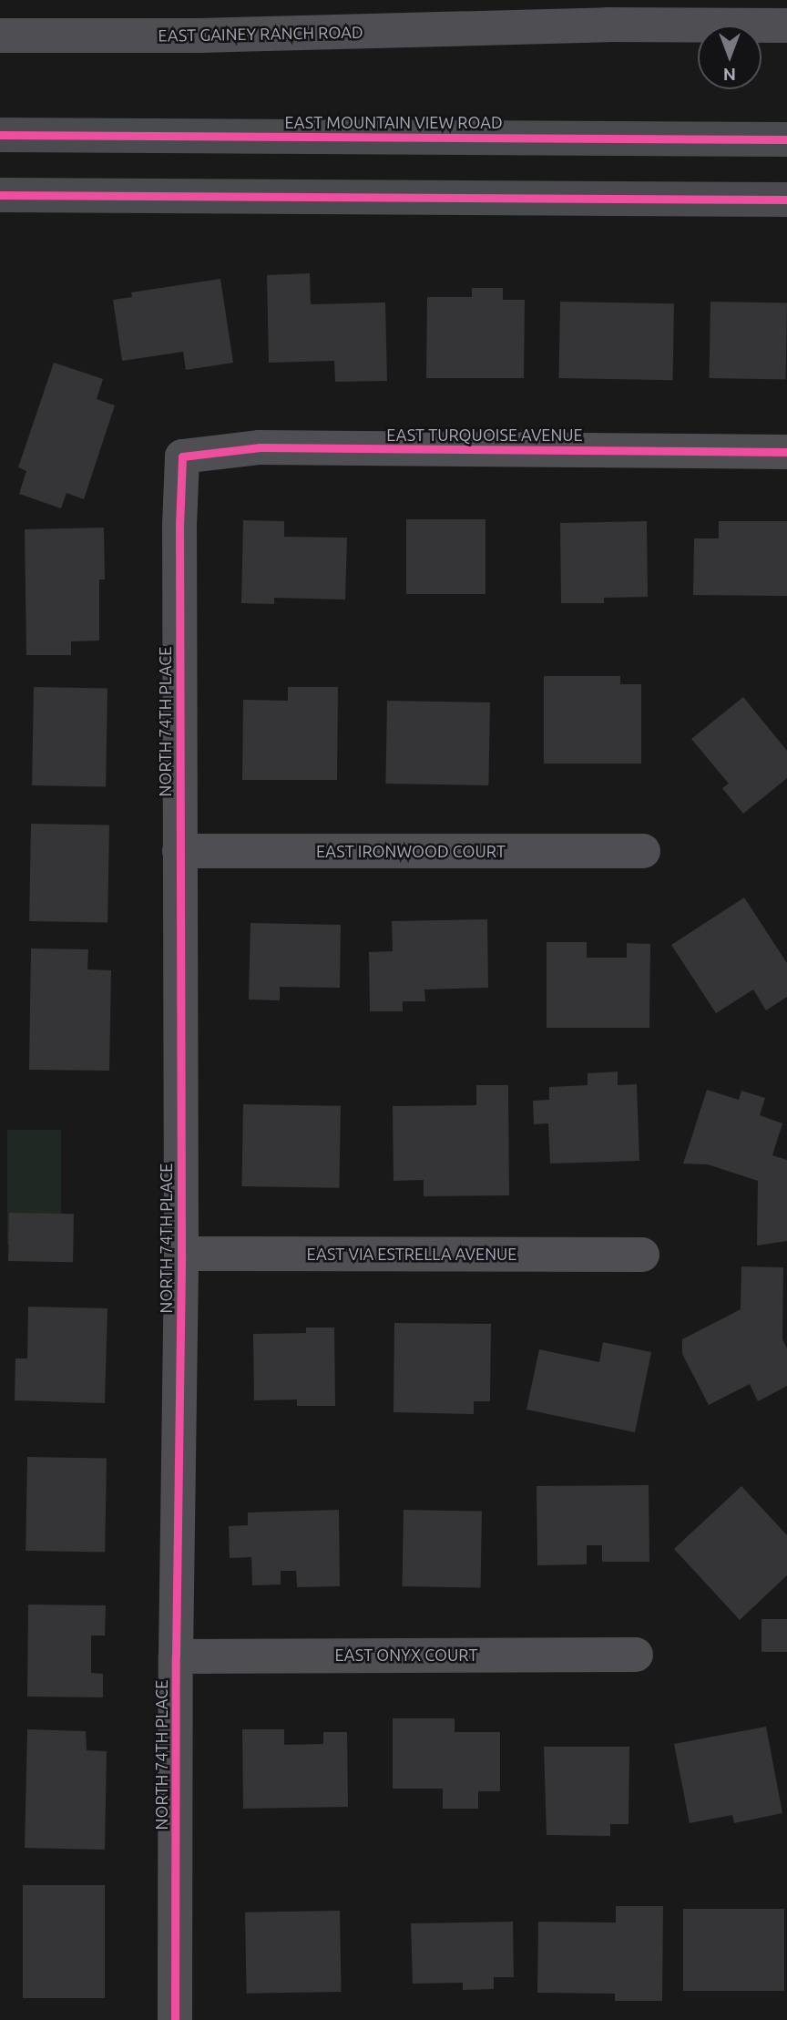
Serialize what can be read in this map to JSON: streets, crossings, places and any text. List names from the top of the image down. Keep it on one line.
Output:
{"streets":{"main road":["EAST MOUNTAIN VIEW ROAD"],"street":["EAST GAINEY RANCH ROAD","EAST TURQUOISE AVENUE","NORTH 74TH PLACE","EAST IRONWOOD COURT","EAST VIA ESTRELLA AVENUE","EAST ONYX COURT"]},"crossings":[["EAST TURQUOISE AVENUE","NORTH 74TH PLACE"],["NORTH 74TH PLACE","EAST IRONWOOD COURT"],["NORTH 74TH PLACE","EAST VIA ESTRELLA AVENUE"],["NORTH 74TH PLACE","EAST ONYX COURT"]],"north":"bottom"}
